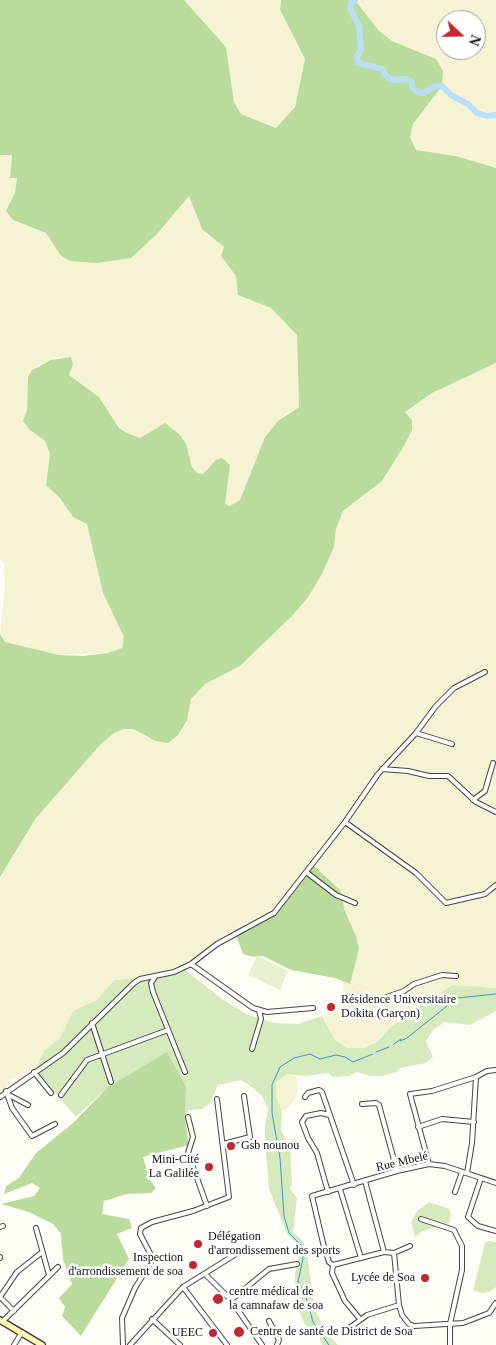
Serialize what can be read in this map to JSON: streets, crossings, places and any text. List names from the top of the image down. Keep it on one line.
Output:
{"streets":{"street":["Rue Mbelé"]},"places":["Résidence Universitaire Dokita (Garçon)","Gsb nounou","Mini-Cité La Galilée","Délégation d'arrondissement des sports","Inspection d'arrondissement de soa","Lycée de Soa","centre médical de la camnafaw de soa","Centre de santé de District de Soa","UEEC"],"north":"right"}
